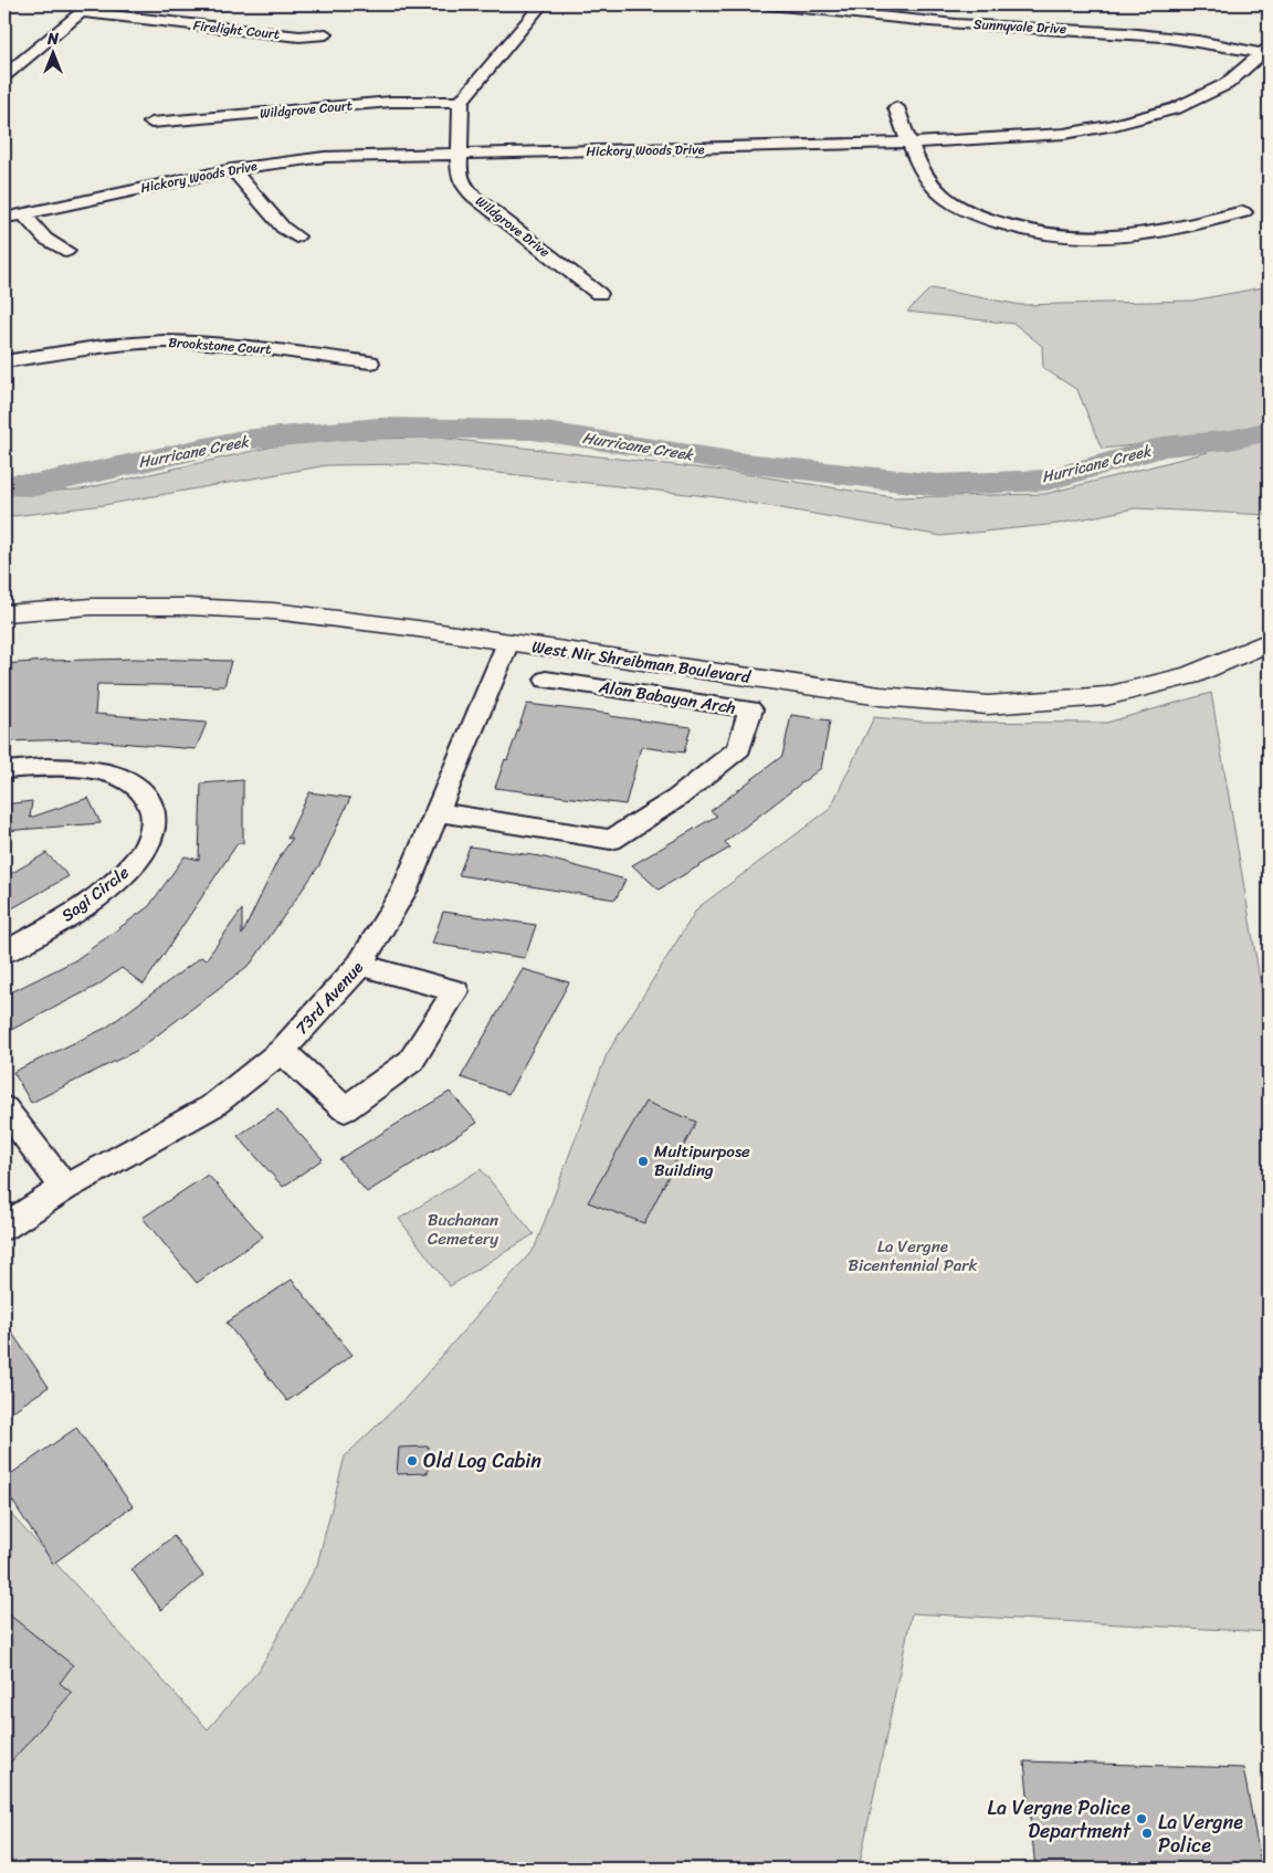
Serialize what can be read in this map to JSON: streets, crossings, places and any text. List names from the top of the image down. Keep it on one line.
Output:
{"streets":{"main road":["West Nir Shreibman Boulevard"],"street":["Sunnyvale Drive","Firelight Court","Wildgrove Court","Hickory Woods Drive","Wildgrove Drive","Brookstone Court","Alon Babayan Arch","Sagi Circle","73rd Avenue"]},"crossings":[["Sunnyvale Drive","Hickory Woods Drive"],["Wildgrove Court","Wildgrove Drive"],["Hickory Woods Drive","Wildgrove Drive"],["West Nir Shreibman Boulevard","73rd Avenue"],["Alon Babayan Arch","73rd Avenue"]],"water":["Hurricane Creek"],"parks":["Buchanan Cemetery","La Vergne Bicentennial Park"],"places":["Multipurpose Building","Old Log Cabin","La Vergne Police Department","La Vergne Police"],"north":"top"}
